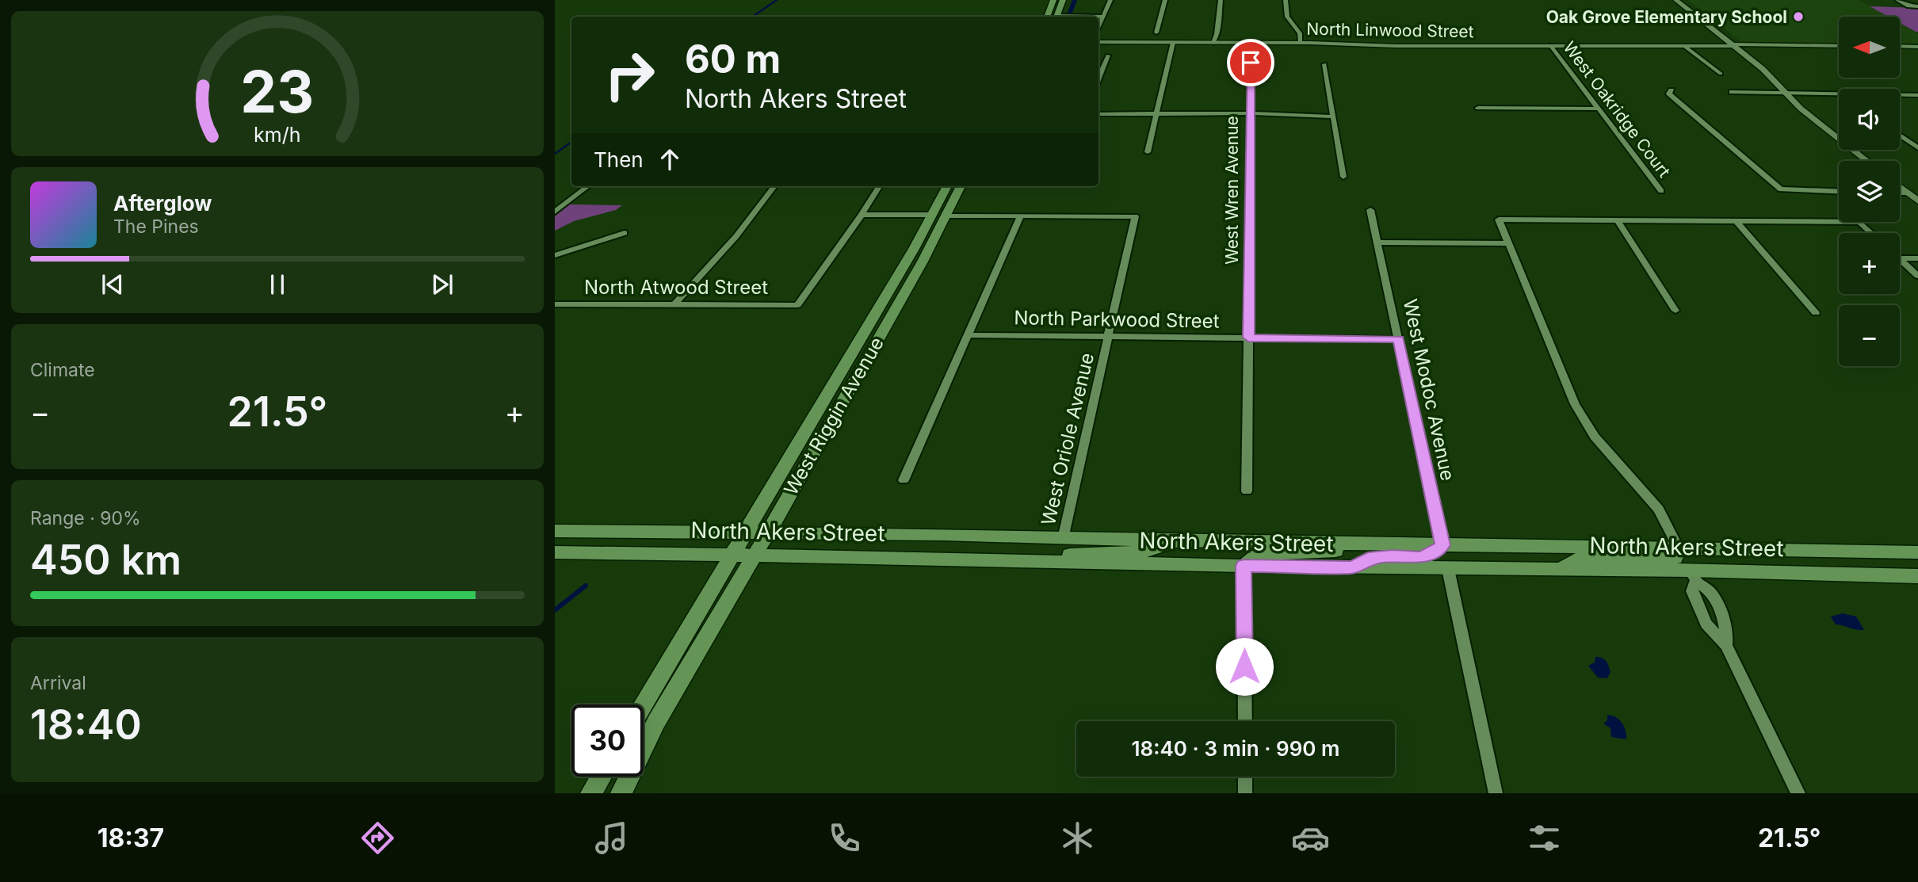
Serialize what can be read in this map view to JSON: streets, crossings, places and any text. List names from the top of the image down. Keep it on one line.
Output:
{"streets":{"main road":["West Riggin Avenue","North Akers Street"],"street":["North Linwood Street","West Oakridge Court","West Wren Avenue","North Atwood Street","North Parkwood Street","West Modoc Avenue","West Oriole Avenue"]},"crossings":[["North Linwood Street","West Oakridge Court"],["North Linwood Street","West Wren Avenue"],["West Wren Avenue","North Parkwood Street"],["North Parkwood Street","West Modoc Avenue"],["North Parkwood Street","West Oriole Avenue"],["West Modoc Avenue","North Akers Street"],["West Riggin Avenue","North Akers Street"],["West Oriole Avenue","North Akers Street"]],"places":["Oak Grove Elementary School"],"north":"left","page":{"map_buttons":["+","−"],"turn":["60 m","North Akers Street"],"then":"Then","song":["Afterglow","The Pines"],"tile":["Climate",["Range · 90%","450 km"],["Arrival","18:40"]],"heat":["−","21.5°","+"],"limit":"30","trip":"18:40 · 3 min · 990 m","tabs":["18:37","21.5°"],"gauge":["23","km/h"]}}
